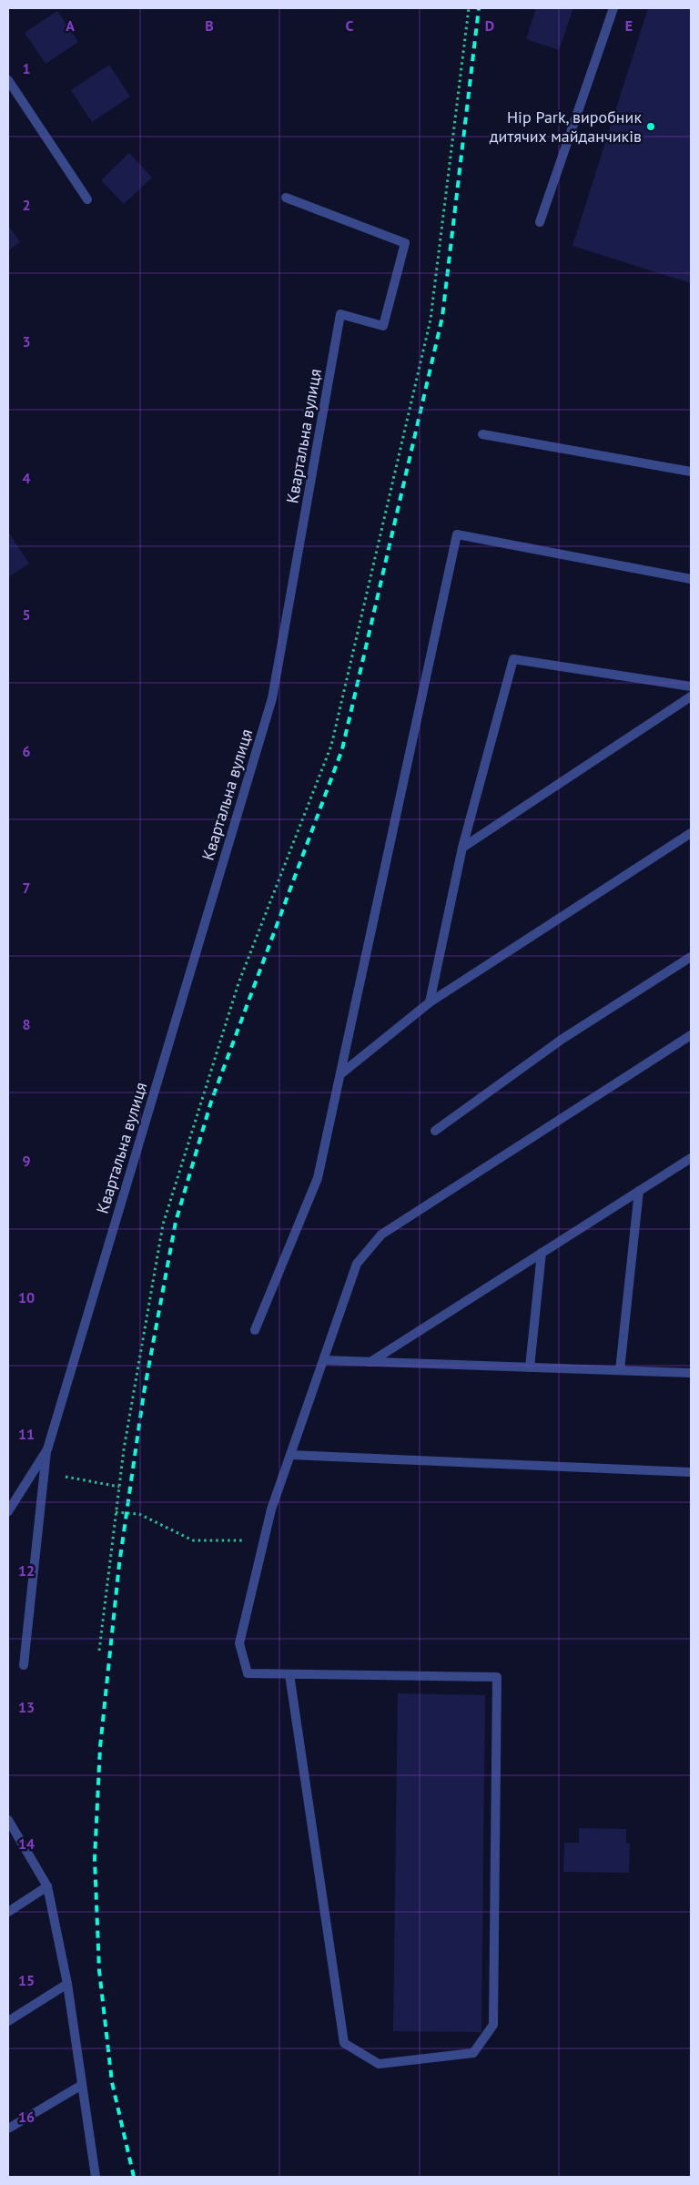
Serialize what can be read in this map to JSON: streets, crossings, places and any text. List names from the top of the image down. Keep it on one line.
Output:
{"streets":{"street":["Квартальна вулиця"]},"places":["Hip Park, виробник дитячих майданчиків"],"grid":{"columns":["A","B","C","D","E"],"rows":["1","2","3","4","5","6","7","8","9","10","11","12","13","14","15","16"]}}
